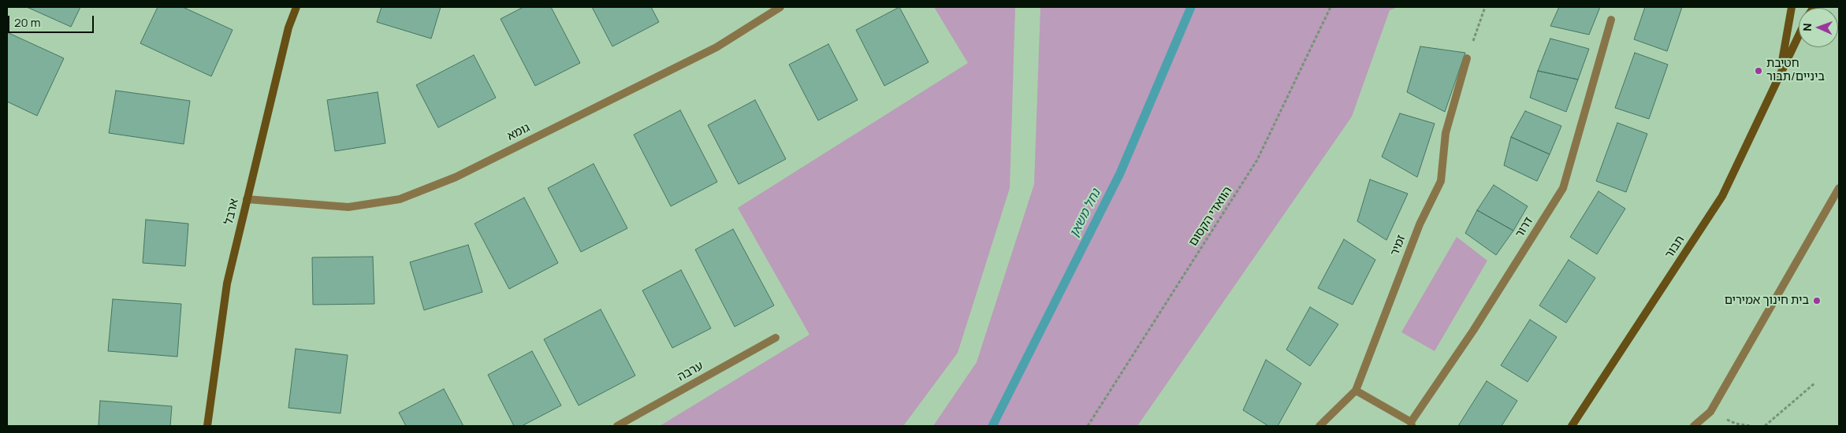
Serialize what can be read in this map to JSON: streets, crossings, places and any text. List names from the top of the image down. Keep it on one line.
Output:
{"streets":{"street":["גומא","ארבל","דרור","זמיר","תבור","ערבה"],"path":["הוואדי הקסום"]},"crossings":[["גומא","ארבל"]],"water":["נחל משאן"],"places":["חטיבת ביניים/תבור","בית חינוך אמירים"],"scale_bar":"20 m","north":"left"}
